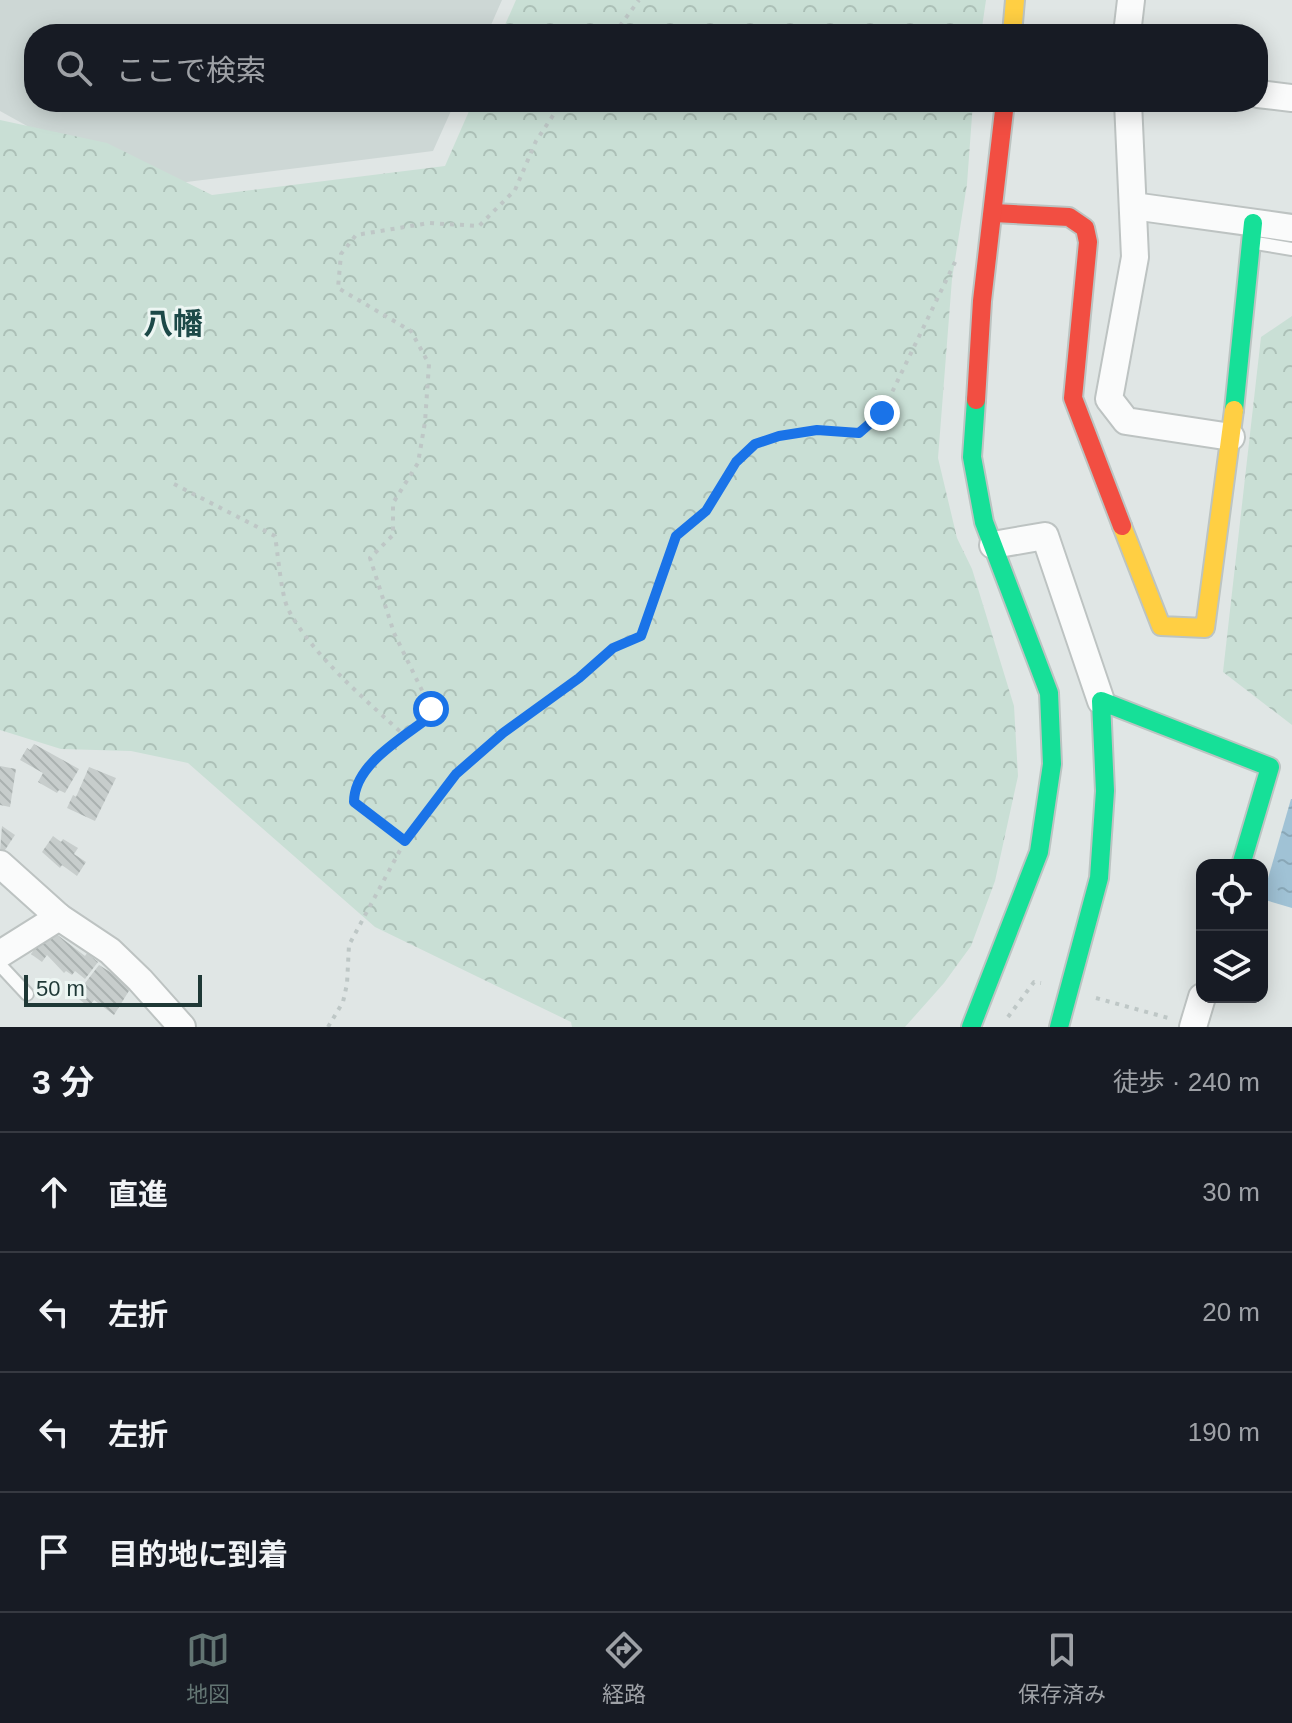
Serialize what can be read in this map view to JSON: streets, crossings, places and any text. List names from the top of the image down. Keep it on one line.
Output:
{"districts":["八幡"],"scale_bar":"50 m","page":{"search":"ここで検索","scale":"50 m","heading":["3 分","徒歩 · 240 m"],"list":[["直進","30 m"],["左折","20 m"],["左折","190 m"],"目的地に到着"],"nav":["地図","経路","保存済み"]}}
